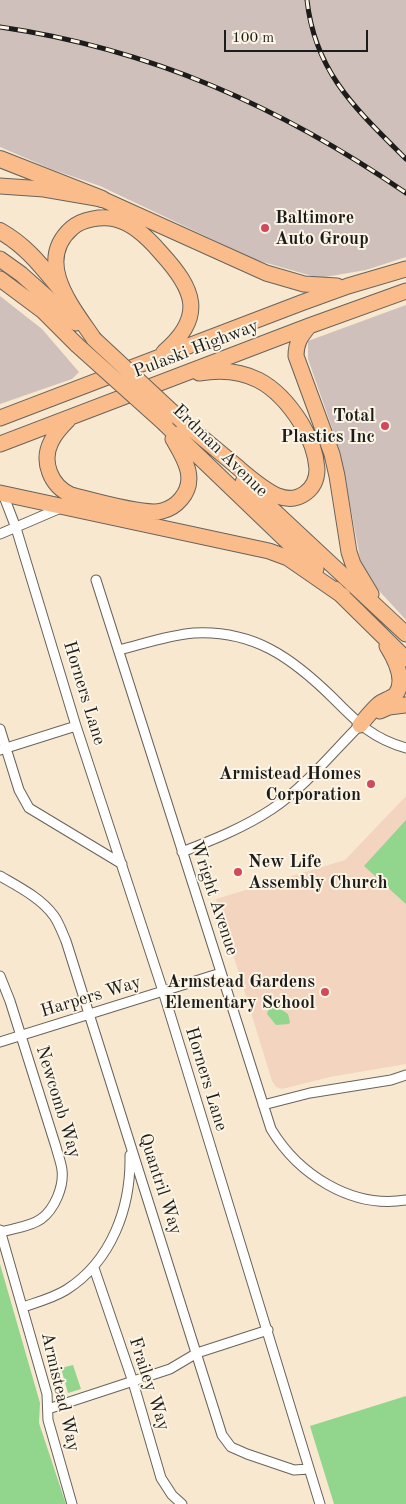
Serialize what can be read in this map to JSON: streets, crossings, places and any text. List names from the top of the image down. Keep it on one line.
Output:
{"streets":{"main road":["Pulaski Highway","Erdman Avenue"],"street":["Horners Lane","Wright Avenue","Harpers Way","Newcomb Way","Quantril Way","Frailey Way","Armistead Way"]},"crossings":[["Horners Lane","Harpers Way"],["Horners Lane","Quantril Way"],["Wright Avenue","Harpers Way"],["Harpers Way","Newcomb Way"],["Harpers Way","Quantril Way"],["Newcomb Way","Armistead Way"]],"places":["Baltimore Auto Group","Total Plastics Inc","Armistead Homes Corporation","New Life Assembly Church","Armstead Gardens Elementary School"],"scale_bar":"100 m"}
